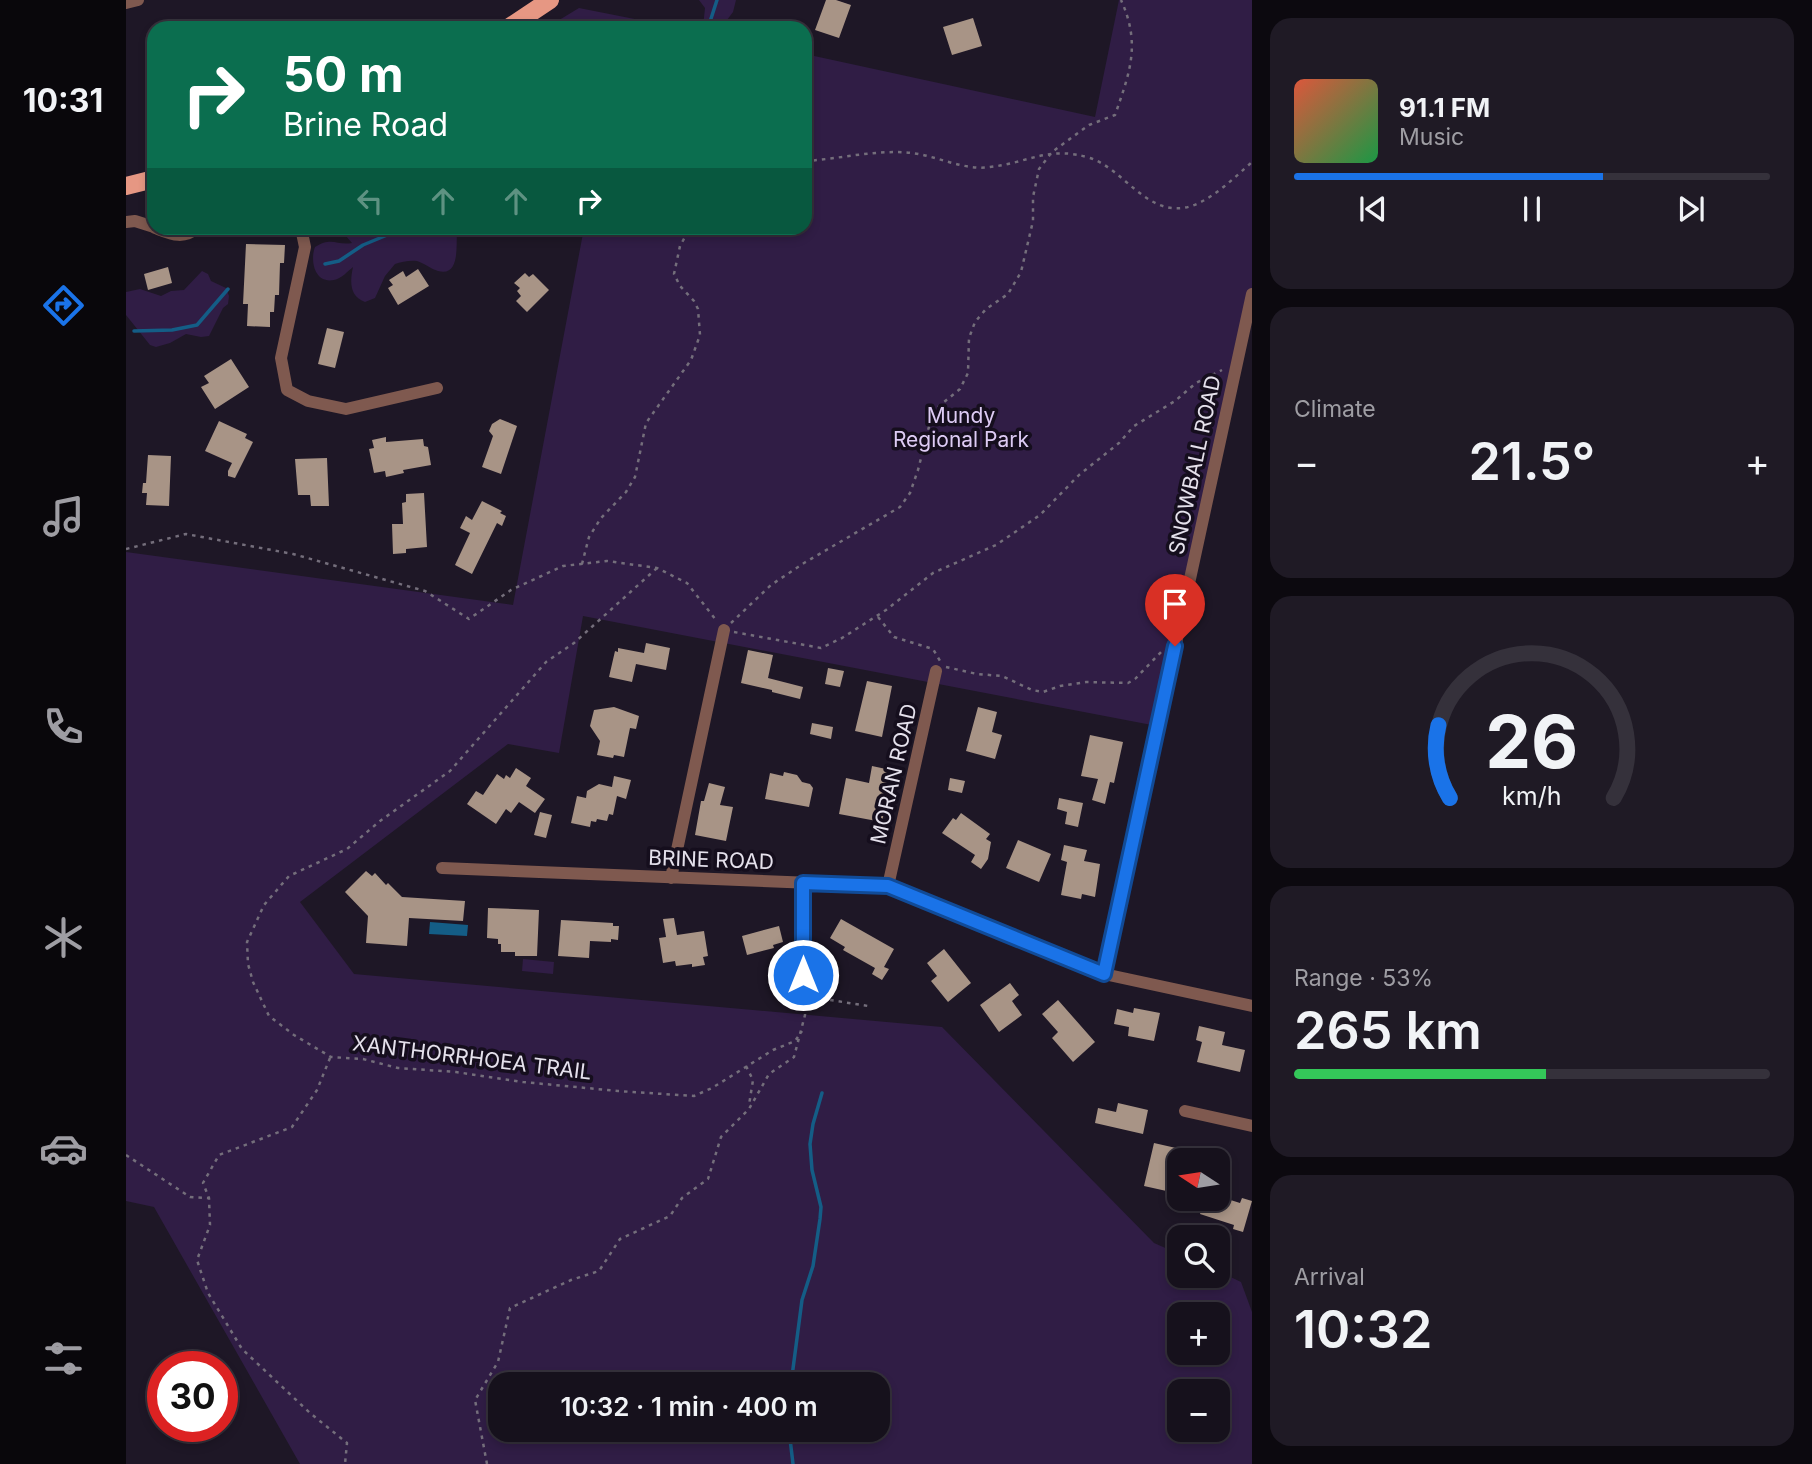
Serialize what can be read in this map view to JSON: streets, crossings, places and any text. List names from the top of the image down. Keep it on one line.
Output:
{"streets":{"street":["SNOWBALL ROAD","MORAN ROAD","BRINE ROAD"],"path":["XANTHORRHOEA TRAIL"]},"crossings":[["SNOWBALL ROAD","BRINE ROAD"],["MORAN ROAD","BRINE ROAD"]],"parks":["Mundy Regional Park"],"north":"left","page":{"tabs":"10:31","turn":["50 m","Brine Road"],"song":["91.1 FM","Music"],"tile":["Climate",["Range · 53%","265 km"],["Arrival","10:32"]],"heat":["−","21.5°","+"],"map_buttons":["+","−"],"limit":"30","trip":"10:32 · 1 min · 400 m","gauge":["26","km/h"]}}
